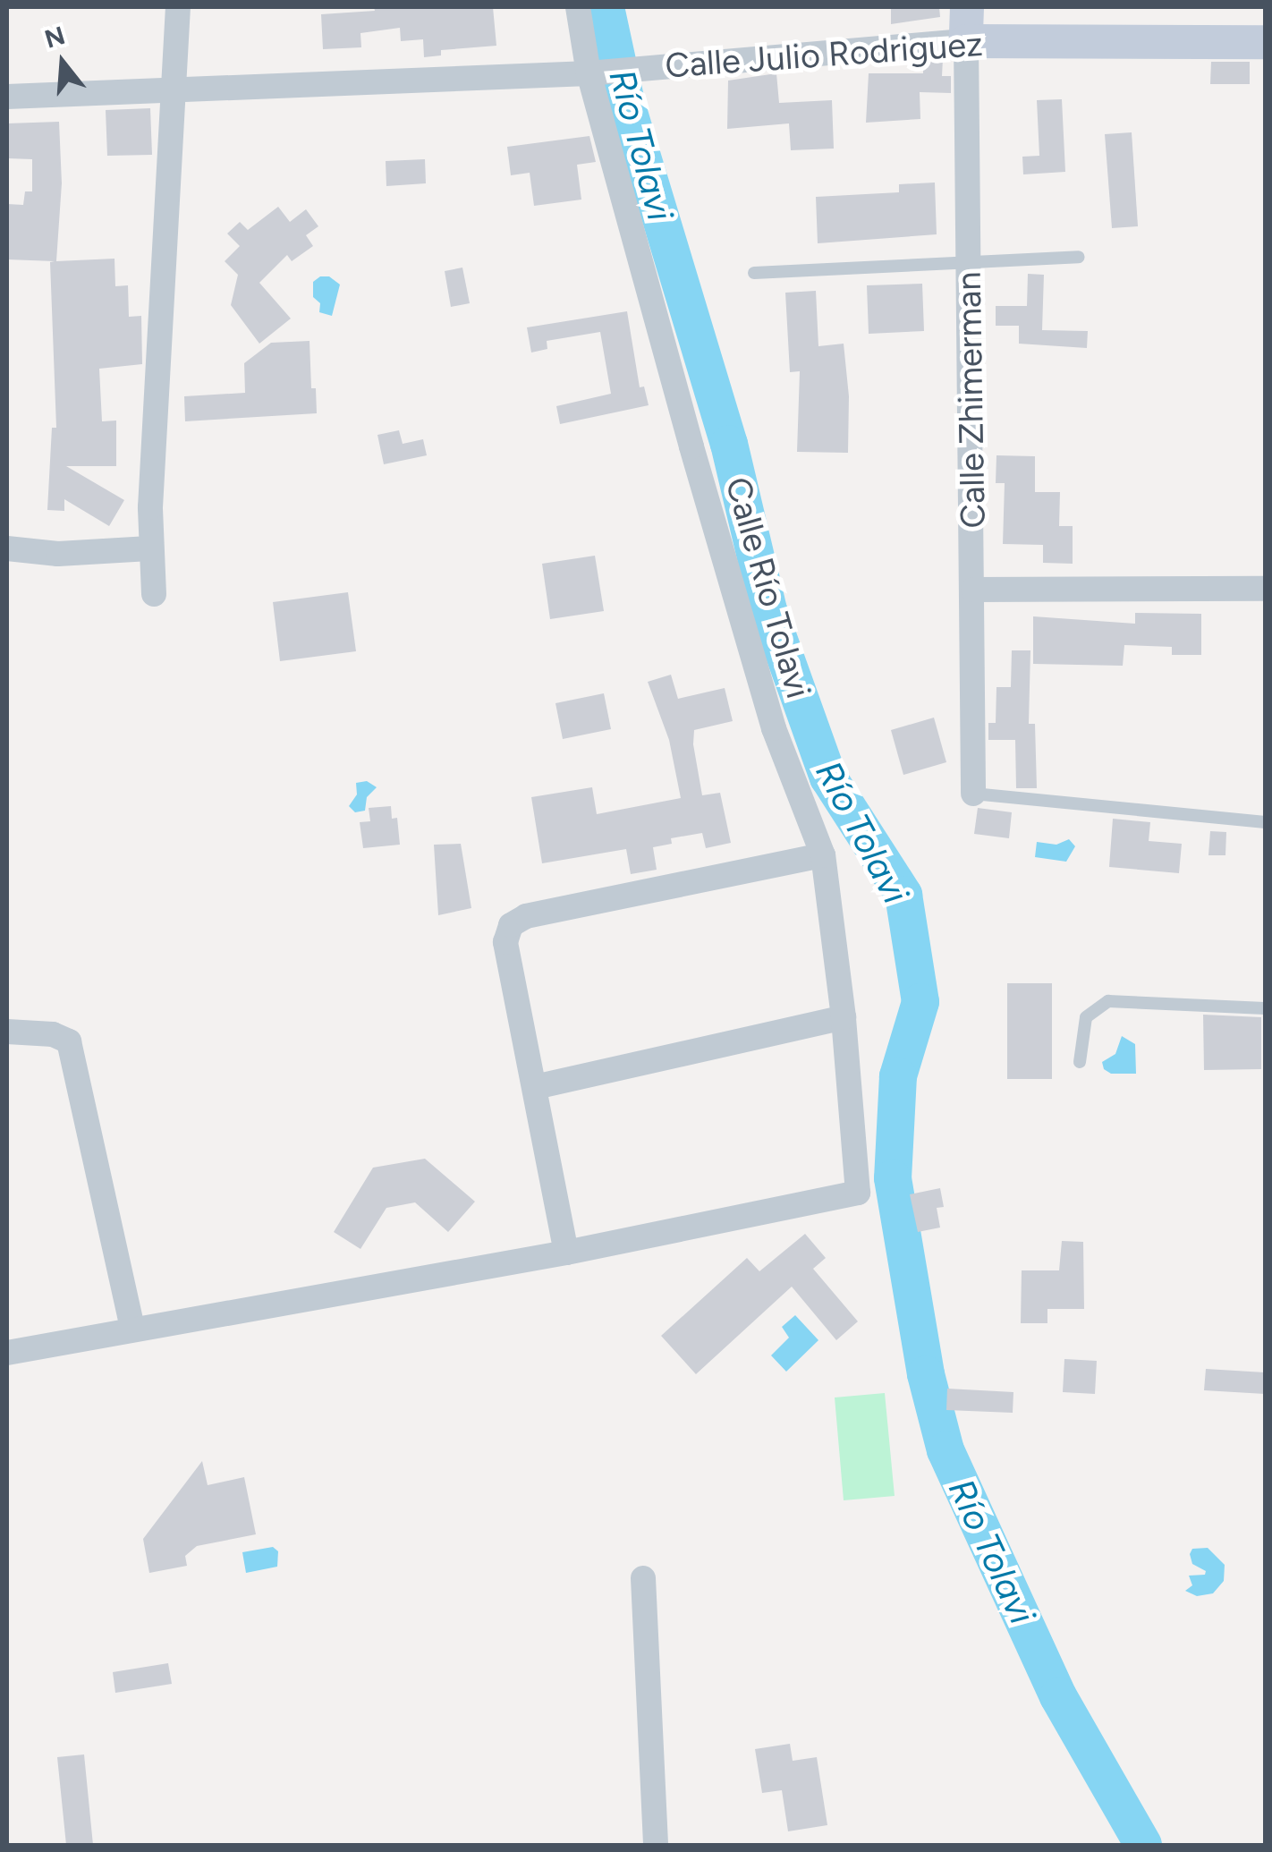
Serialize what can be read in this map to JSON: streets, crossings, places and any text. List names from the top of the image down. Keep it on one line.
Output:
{"streets":{"main road":["Calle Julio Rodriguez","Calle Zhimerman"],"street":["Calle Río Tolavi"]},"crossings":[["Calle Julio Rodriguez","Calle Zhimerman"],["Calle Julio Rodriguez","Calle Río Tolavi"]],"water":["Río Tolavi"],"north":"top"}
